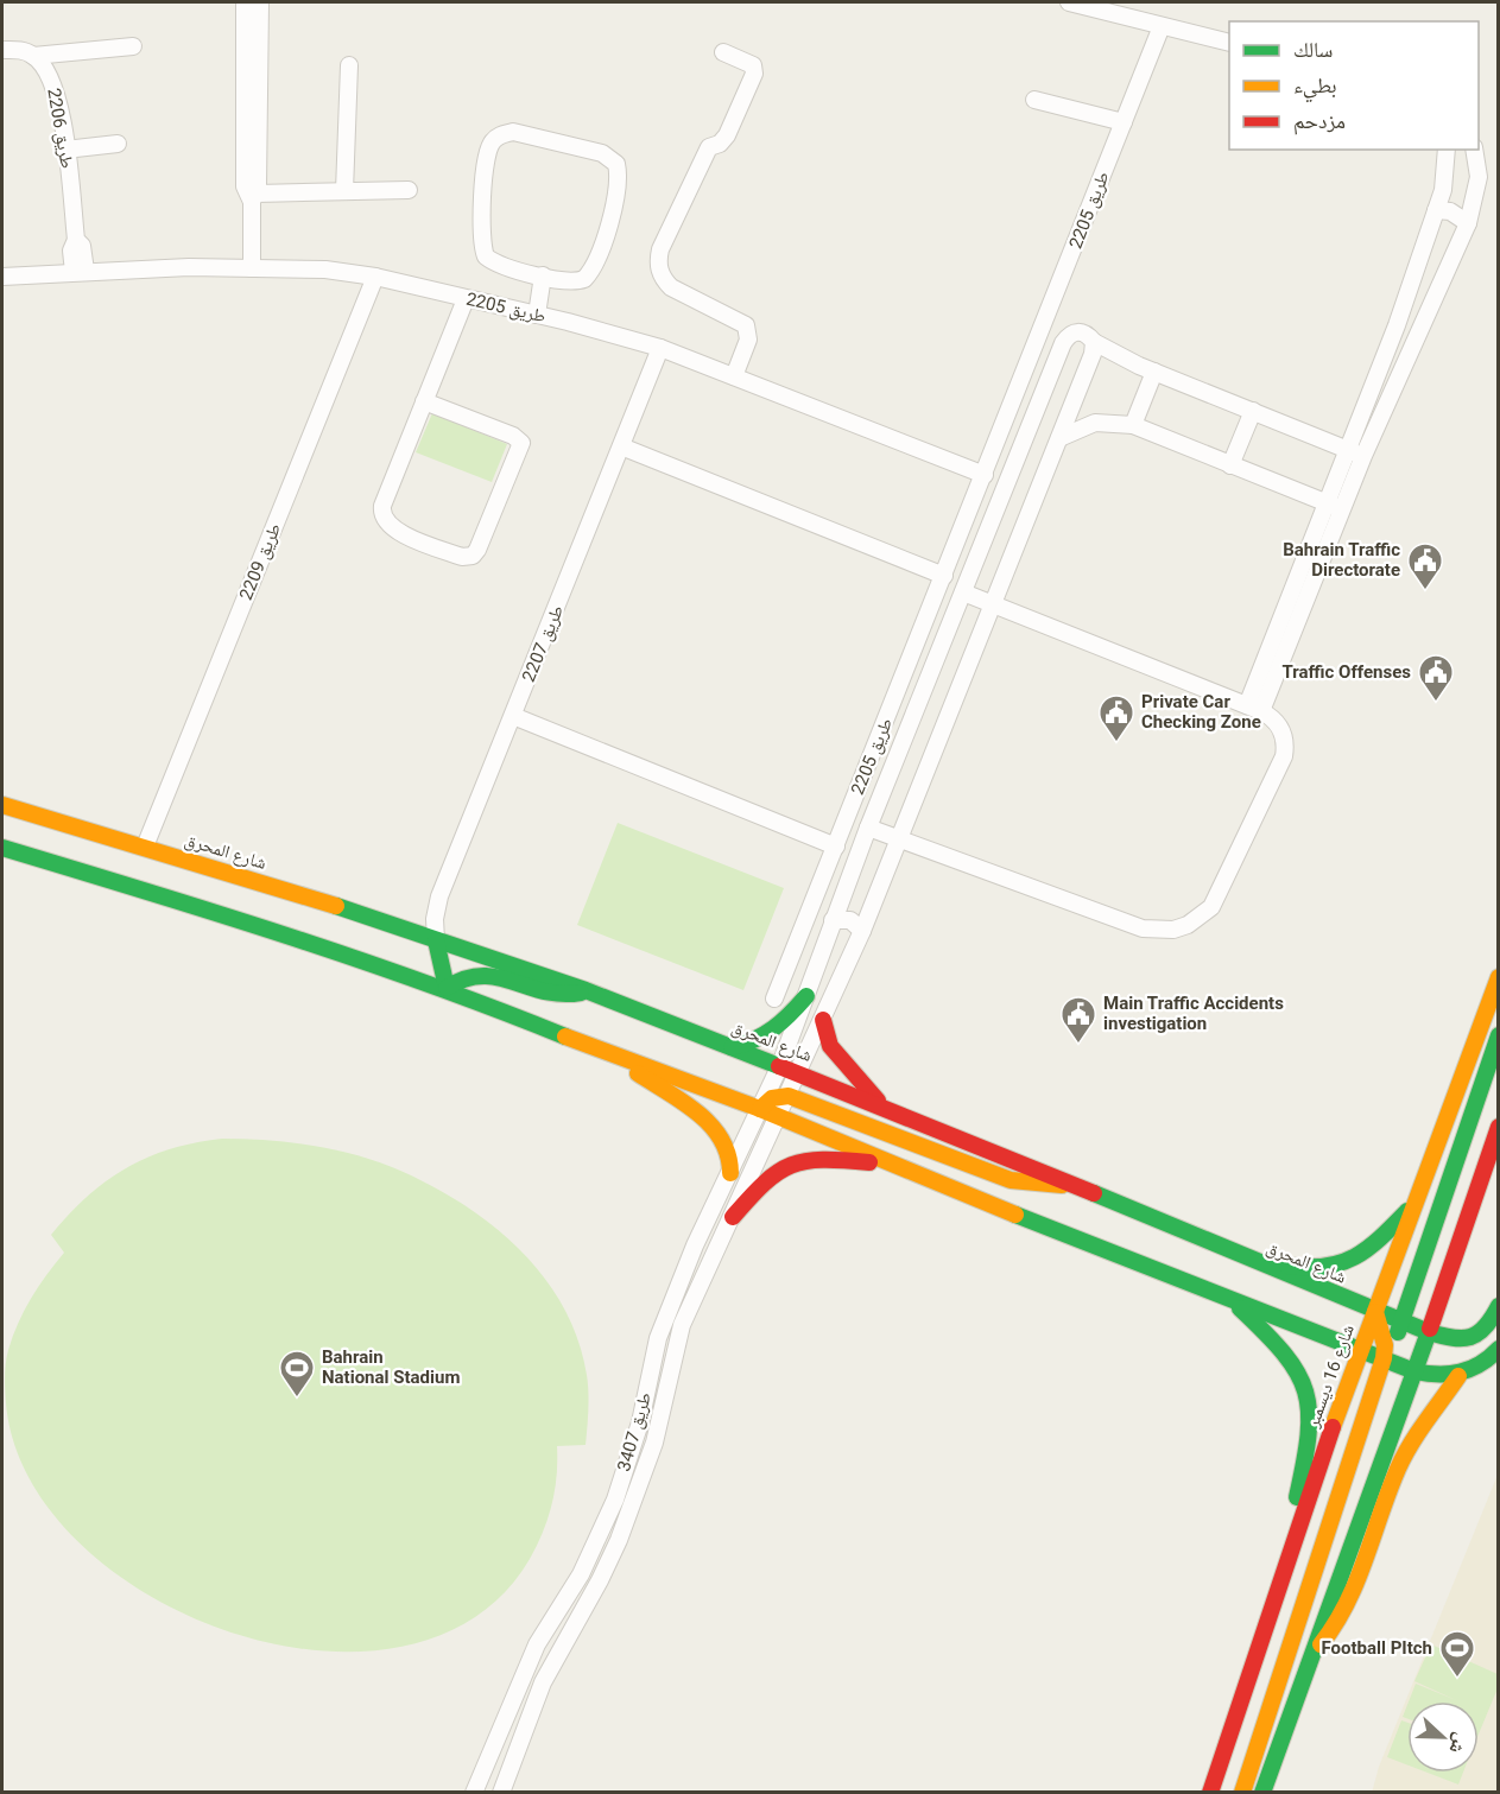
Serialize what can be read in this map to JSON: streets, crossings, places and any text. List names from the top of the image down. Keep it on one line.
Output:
{"streets":{"main road":["شارع المحرق","شارع 16 ديسمبر"],"street":["طريق 2206","طريق 2205","طريق 2209","طريق 2207","طريق 3407"]},"crossings":[["طريق 2206","طريق 2205"],["طريق 2205","طريق 2209"],["طريق 2205","طريق 2207"],["طريق 2209","شارع المحرق"],["طريق 2207","شارع المحرق"],["شارع المحرق","شارع 16 ديسمبر"],["شارع المحرق","طريق 3407"]],"places":{"public building":["Bahrain Traffic Directorate","Traffic Offenses","Private Car Checking Zone","Main Traffic Accidents investigation"],"sports":["Bahrain National Stadium","Football PItch"]},"legend":["سالك","بطيء","مزدحم"],"north":"right"}
